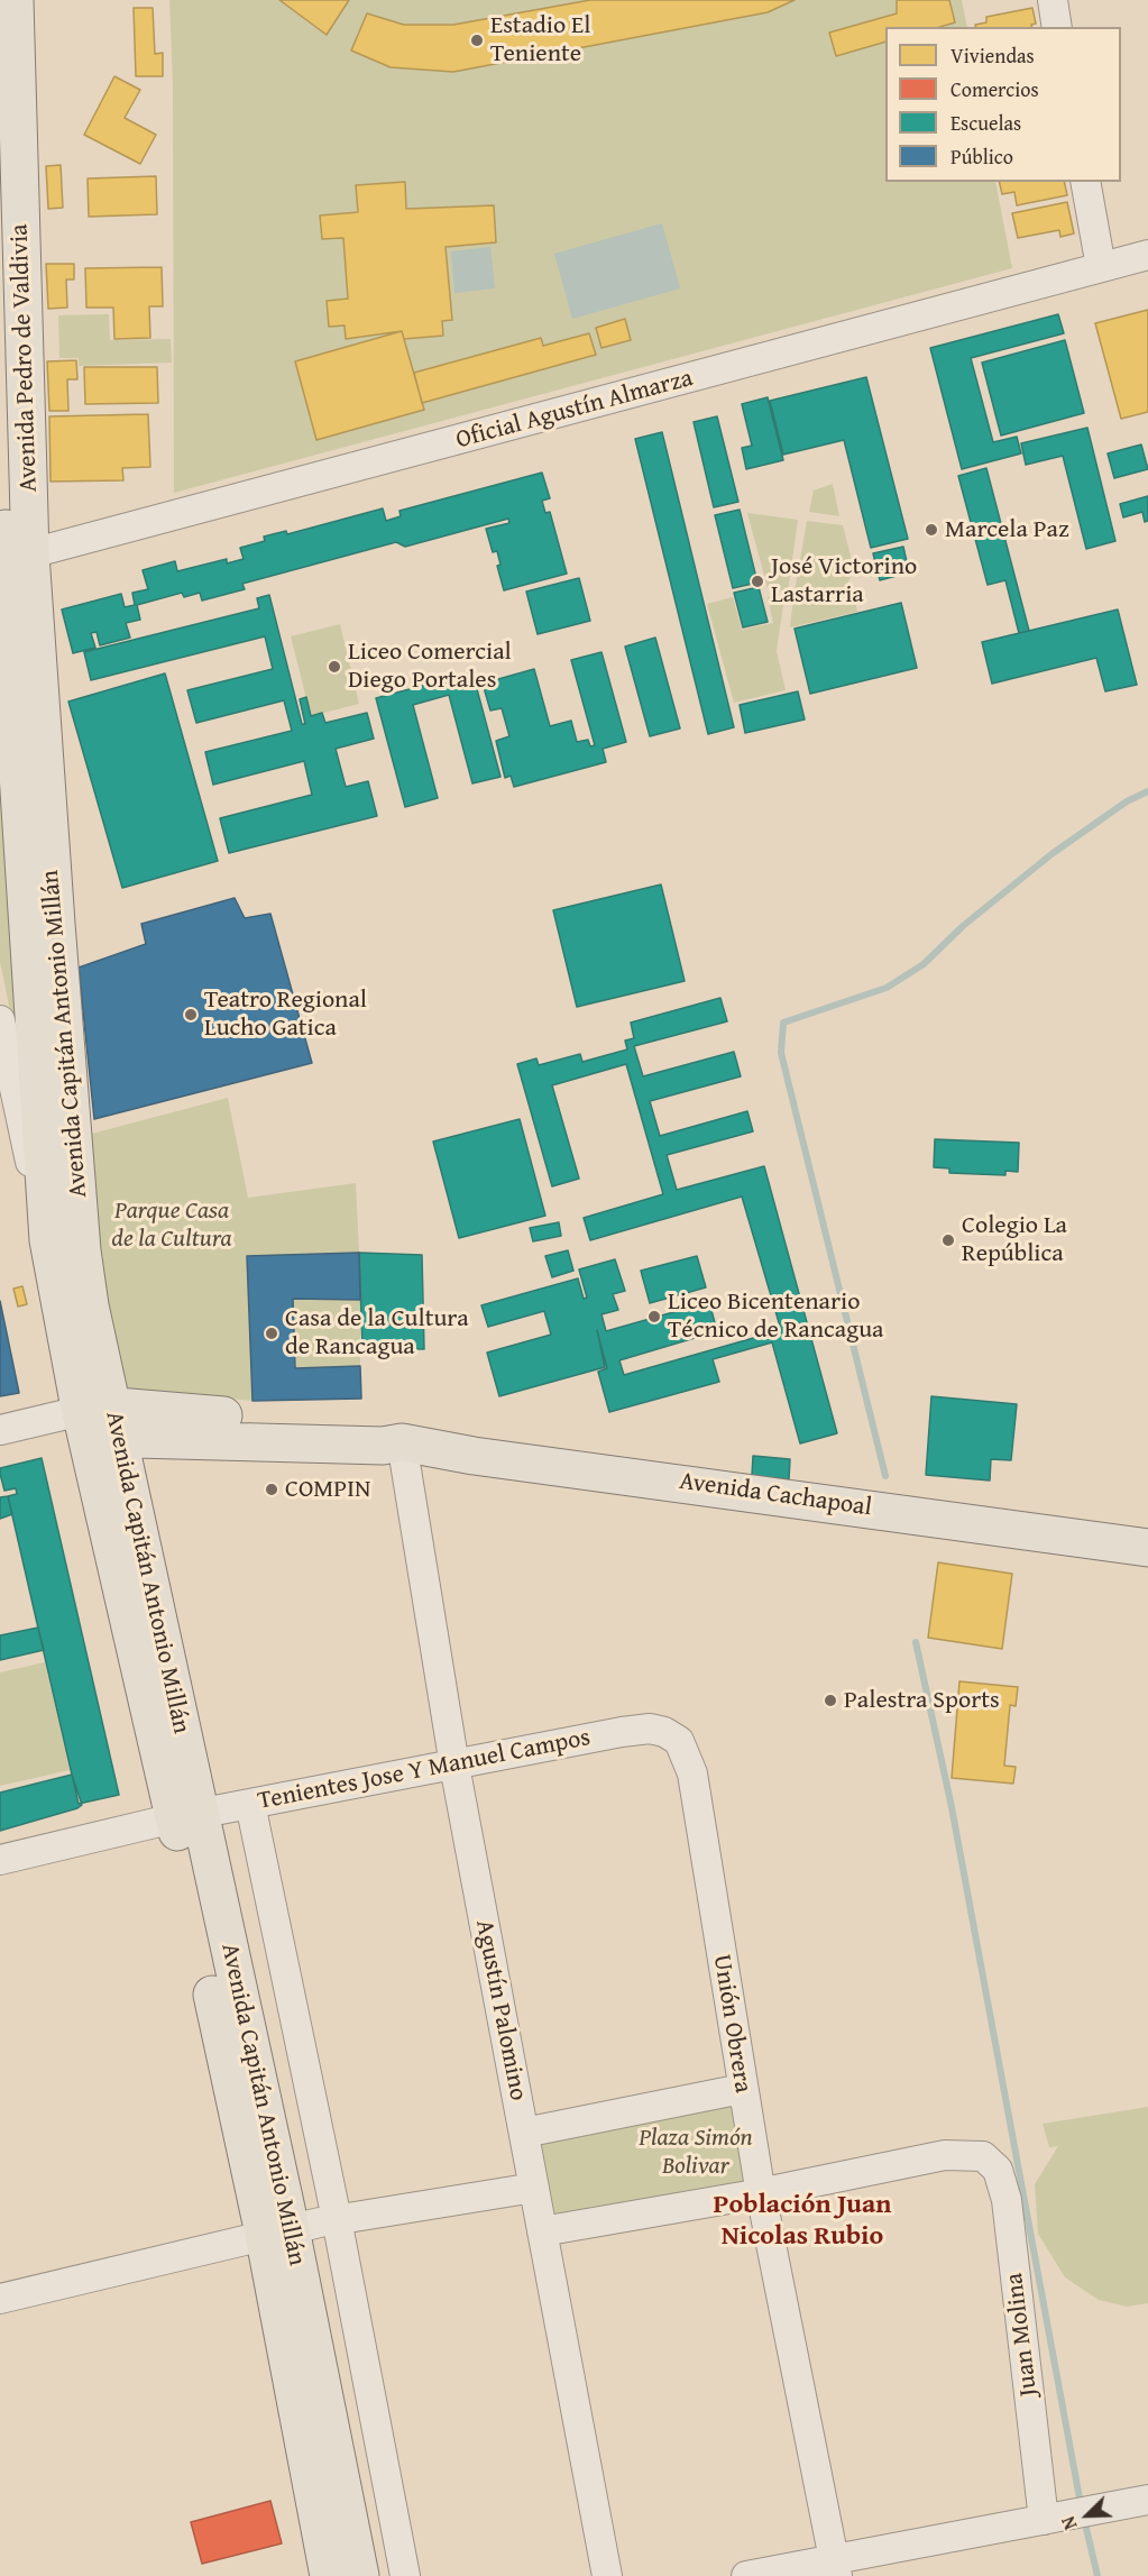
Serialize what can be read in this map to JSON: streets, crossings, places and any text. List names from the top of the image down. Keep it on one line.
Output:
{"streets":{"main road":["Avenida Pedro de Valdivia","Avenida Capitán Antonio Millán","Avenida Cachapoal"],"street":["Oficial Agustín Almarza","Tenientes Jose Y Manuel Campos","Agustín Palomino","Unión Obrera","Juan Molina"]},"crossings":[["Avenida Pedro de Valdivia","Oficial Agustín Almarza"],["Avenida Pedro de Valdivia","Avenida Capitán Antonio Millán"],["Oficial Agustín Almarza","Avenida Capitán Antonio Millán"],["Avenida Capitán Antonio Millán","Avenida Cachapoal"],["Avenida Capitán Antonio Millán","Tenientes Jose Y Manuel Campos"],["Avenida Cachapoal","Agustín Palomino"],["Tenientes Jose Y Manuel Campos","Agustín Palomino"],["Tenientes Jose Y Manuel Campos","Unión Obrera"],["Unión Obrera","Juan Molina"]],"districts":["Población Juan Nicolas Rubio"],"parks":["Parque Casa de la Cultura","Plaza Simón Bolivar"],"places":["Estadio El Teniente","Marcela Paz","José Victorino Lastarria","Liceo Comercial Diego Portales","Teatro Regional Lucho Gatica","Colegio La República","Liceo Bicentenario Técnico de Rancagua","Casa de la Cultura de Rancagua","COMPIN","Palestra Sports"],"legend":["Viviendas","Comercios","Escuelas","Público"],"north":"bottom left"}
